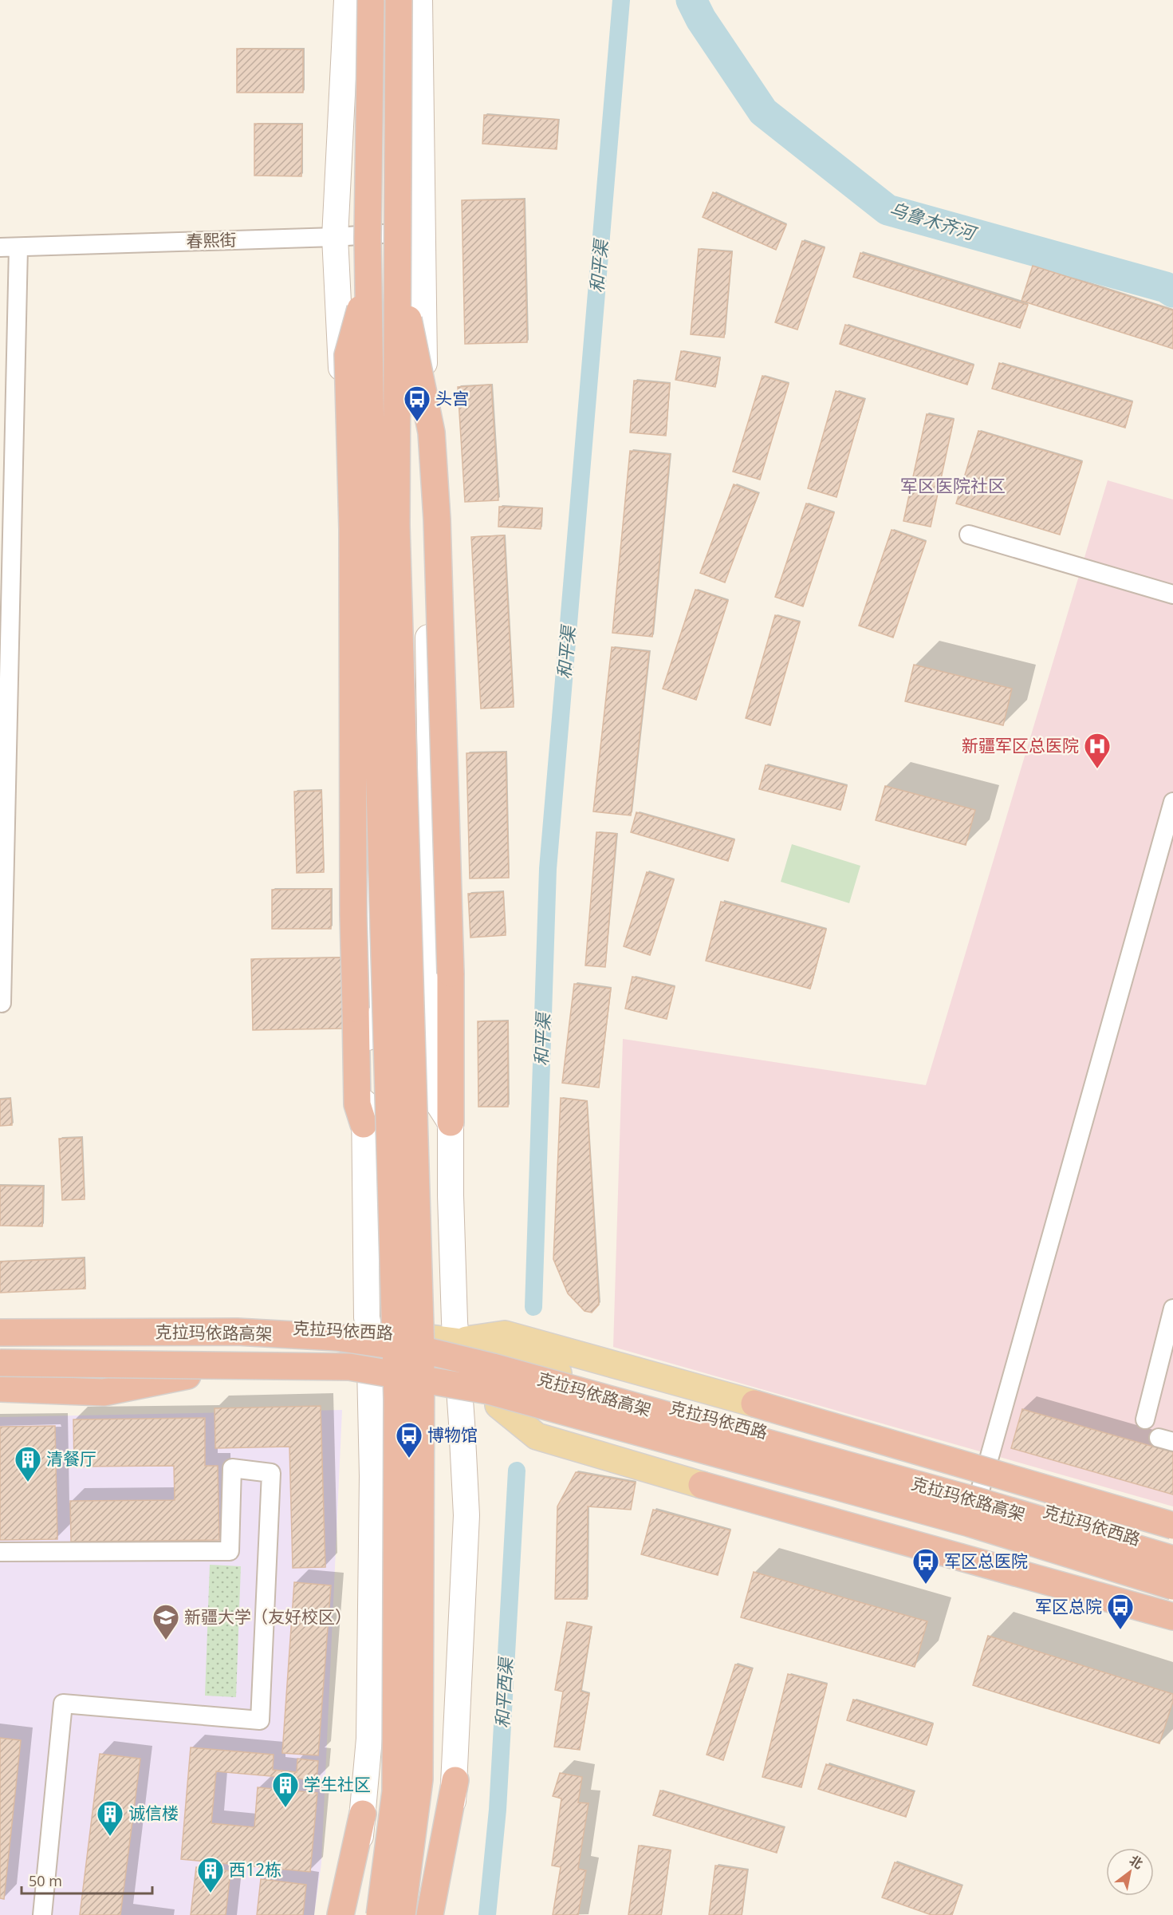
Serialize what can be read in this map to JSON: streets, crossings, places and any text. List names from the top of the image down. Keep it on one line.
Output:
{"streets":{"highway":["克拉玛依路高架"],"main road":["克拉玛依西路"],"street":["春熙街"]},"crossings":[["克拉玛依西路","克拉玛依路高架"]],"districts":["军区医院社区"],"water":["乌鲁木齐河","和平渠","和平西渠"],"places":{"bus stop":["头宫","博物馆","军区总医院","军区总院"],"hospital":["新疆军区总医院"],"building":["清餐厅","学生社区","诚信楼","西12栋"],"school or university":["新疆大学（友好校区）"]},"scale_bar":"50 m","north":"top right"}
